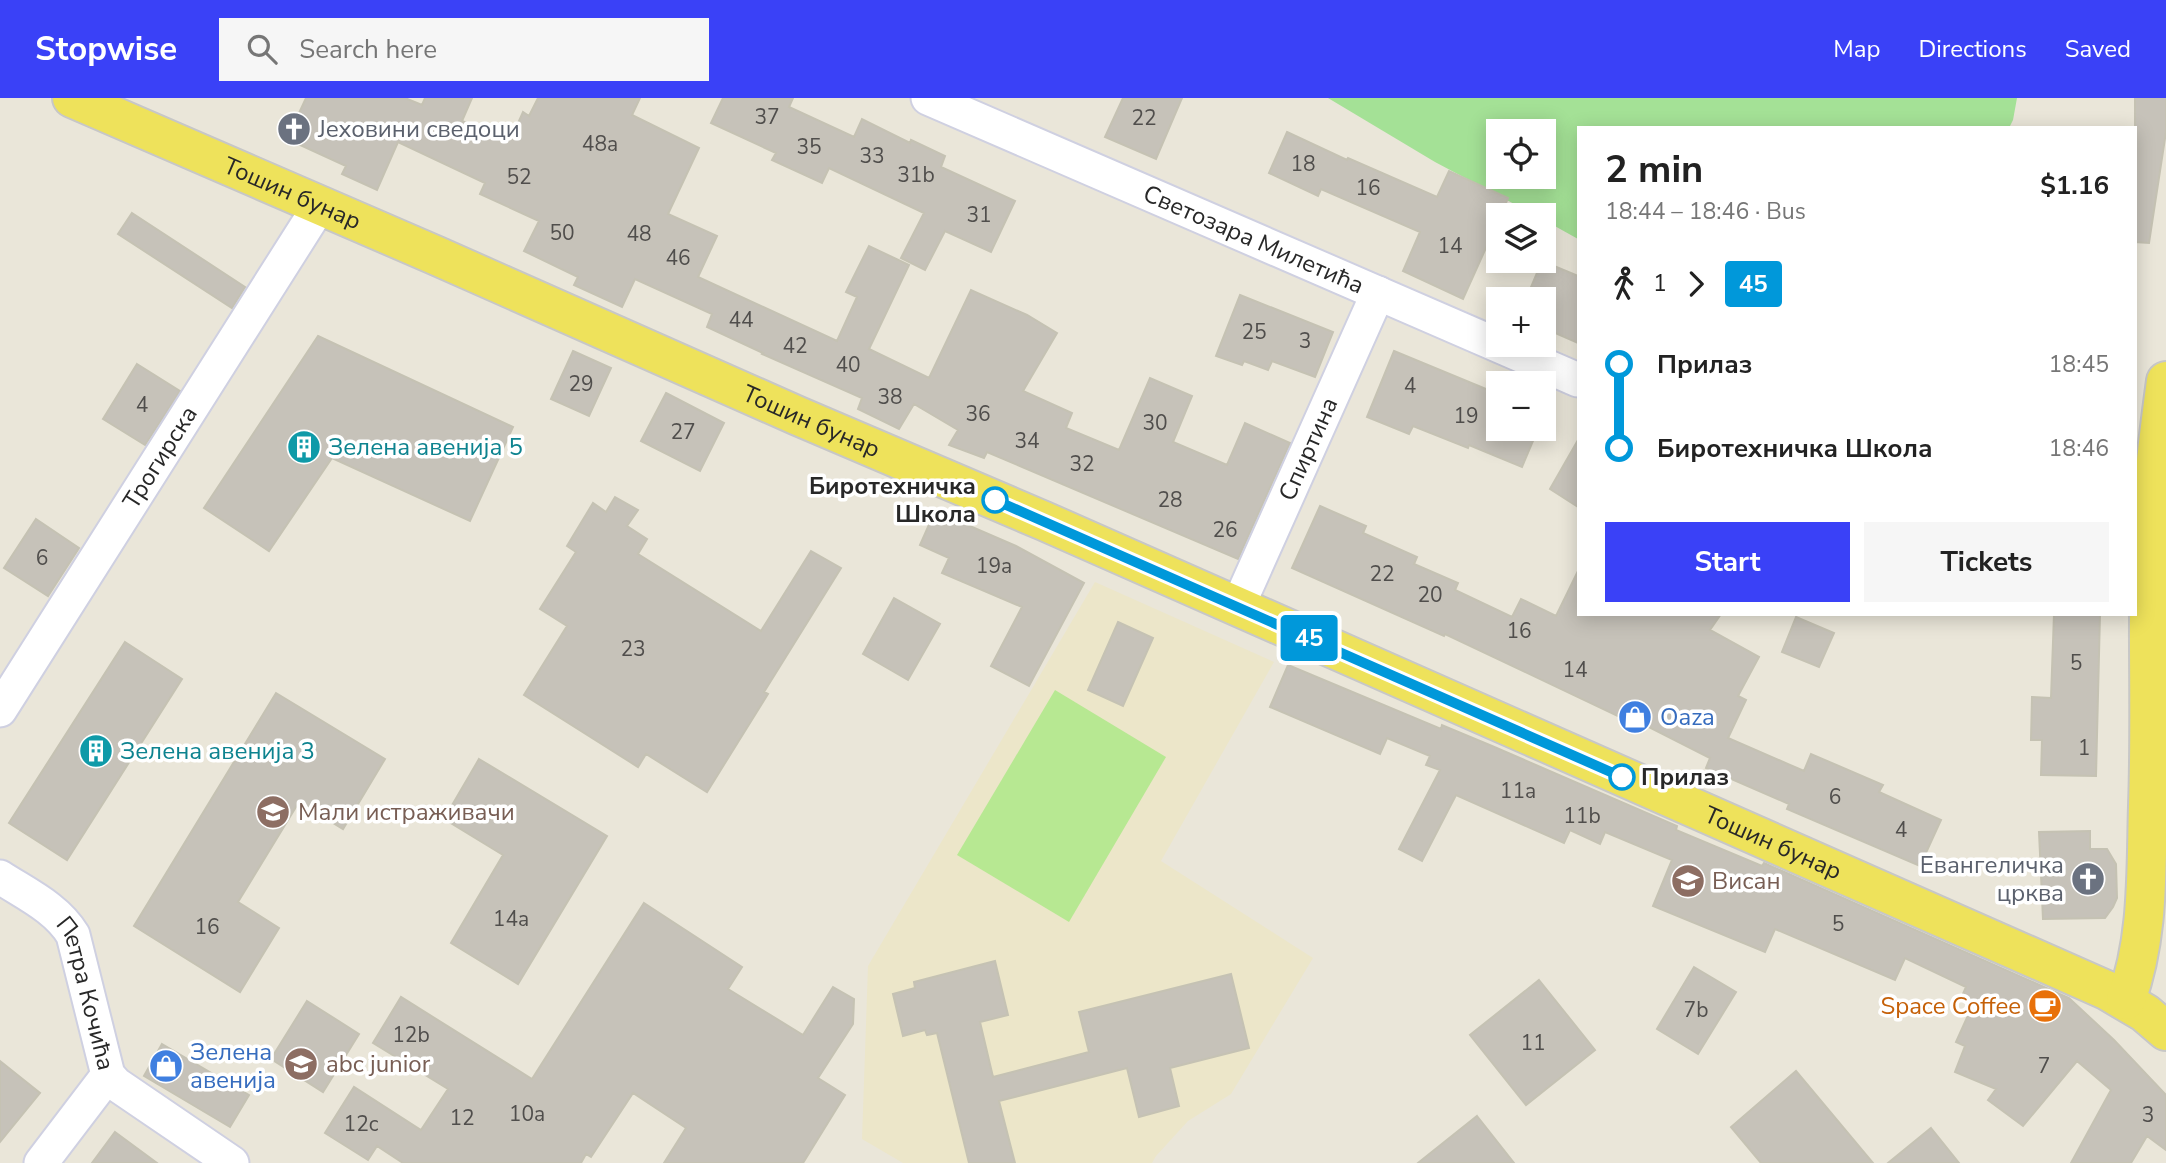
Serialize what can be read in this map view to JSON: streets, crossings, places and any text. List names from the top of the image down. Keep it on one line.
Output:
{"streets":{"main road":["Тошин бунар"],"street":["Светозара Милетића","Спиртина","Трогирска","Петра Кочића"]},"crossings":[["Тошин бунар","Спиртина"],["Тошин бунар","Трогирска"],["Светозара Милетића","Спиртина"]],"places":{"church":["Јеховини сведоци","Евангеличка црква"],"building":["Зелена авенија 5","Зелена авенија 3"],"other":["Биротехничка Школа","Прилаз"],"shop":["Oaza","Зелена авенија"],"school or university":["Мали истраживачи","Висан","abc junior"],"cafe":["Space Coffee"]},"lines":["bus line 45"],"house_numbers":["37","22","48a","35","33","18","31b","52","16","31","50","48","14","46","44","25","3","42","40","29","4","38","4","36","19","30","27","34","32","28","26","6","19a","22","20","16","23","5","14","1","11a","6","11b","4","14a","5","16","7b","12b","11","7","10a","3","12","12c"],"page":{"header":"Stopwise","search":"Search here","nav":["Map","Directions","Saved"],"on_map":"45","map_buttons":["+","−"],"heading":["2 min","18:44 – 18:46 · Bus","$1.16"],"legs":["1","45"],"list":[{"name":"Прилаз","value":"18:45"},{"name":"Биротехничка Школа","value":"18:46"}],"buttons":["Start","Tickets"]}}
